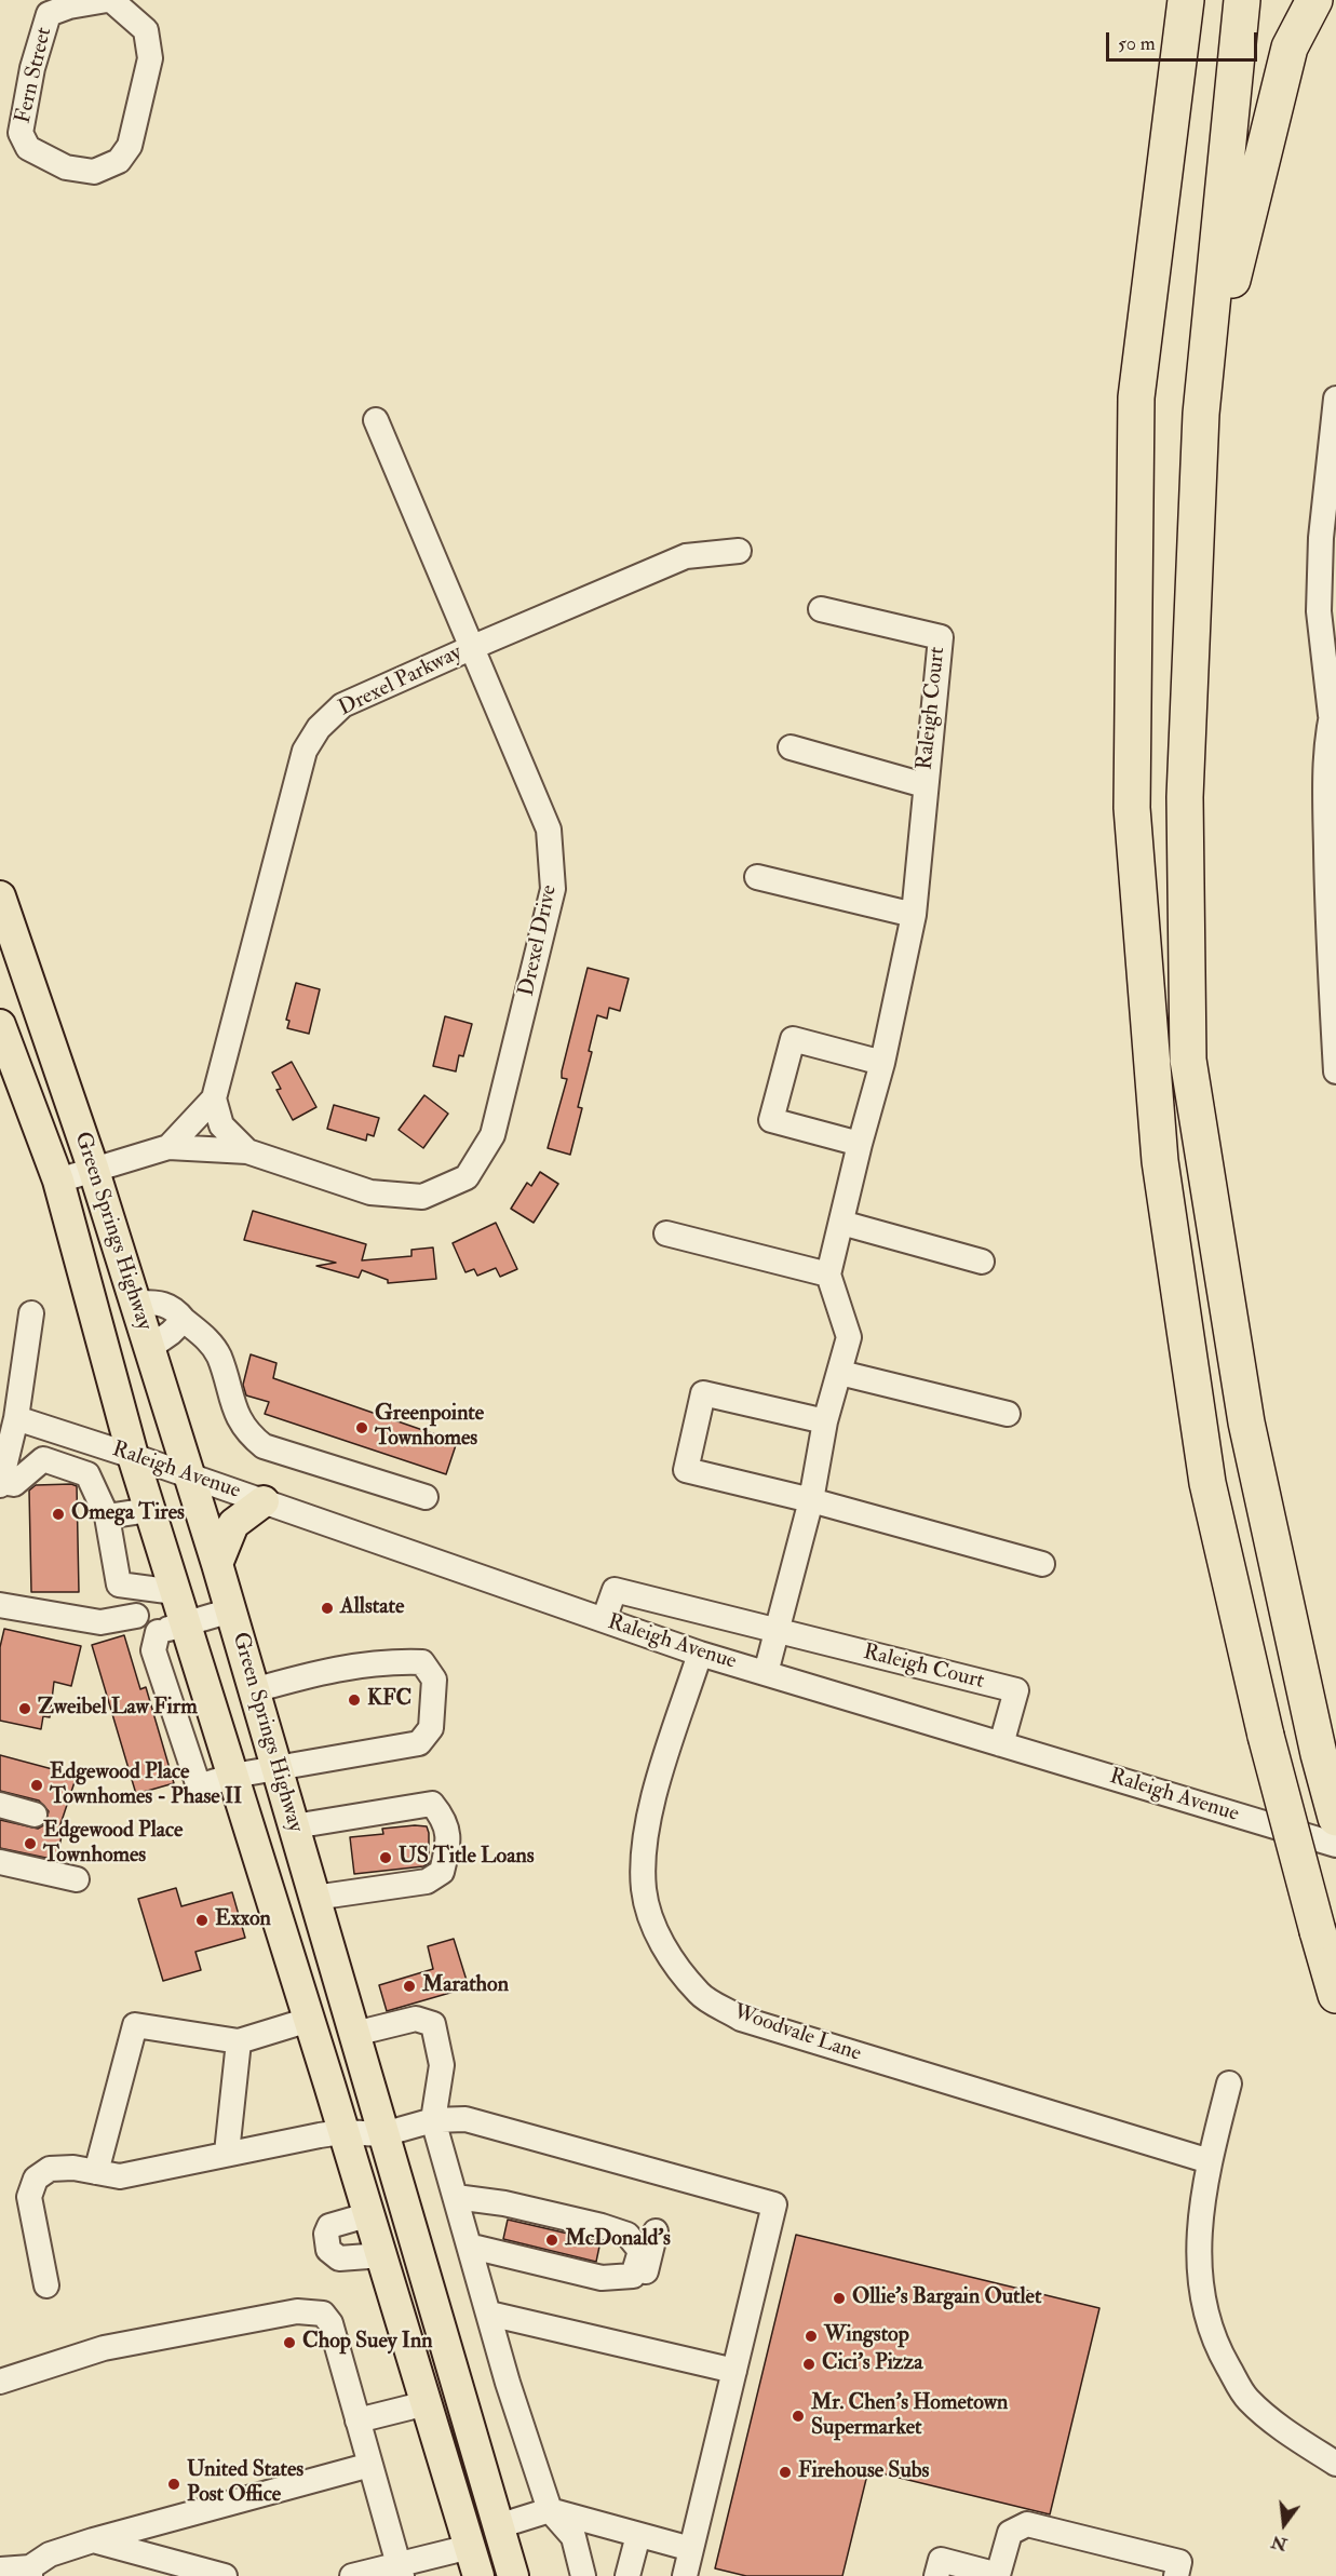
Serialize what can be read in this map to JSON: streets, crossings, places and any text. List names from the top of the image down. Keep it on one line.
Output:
{"streets":{"main road":["Green Springs Highway"],"street":["Fern Street","Drexel Parkway","Raleigh Court","Drexel Drive","Raleigh Avenue","Woodvale Lane"]},"crossings":[["Drexel Parkway","Drexel Drive"],["Raleigh Court","Raleigh Avenue"],["Green Springs Highway","Raleigh Avenue"],["Raleigh Avenue","Woodvale Lane"]],"places":["Greenpointe Townhomes","Omega Tires","Allstate","KFC","Zweibel Law Firm","Edgewood Place Townhomes - Phase II","Edgewood Place Townhomes","US Title Loans","Exxon","Marathon","McDonald's","Ollie's Bargain Outlet","Wingstop","Chop Suey Inn","Cici's Pizza","Mr. Chen's Hometown Supermarket","Firehouse Subs","United States Post Office"],"scale_bar":"50 m","north":"bottom"}
